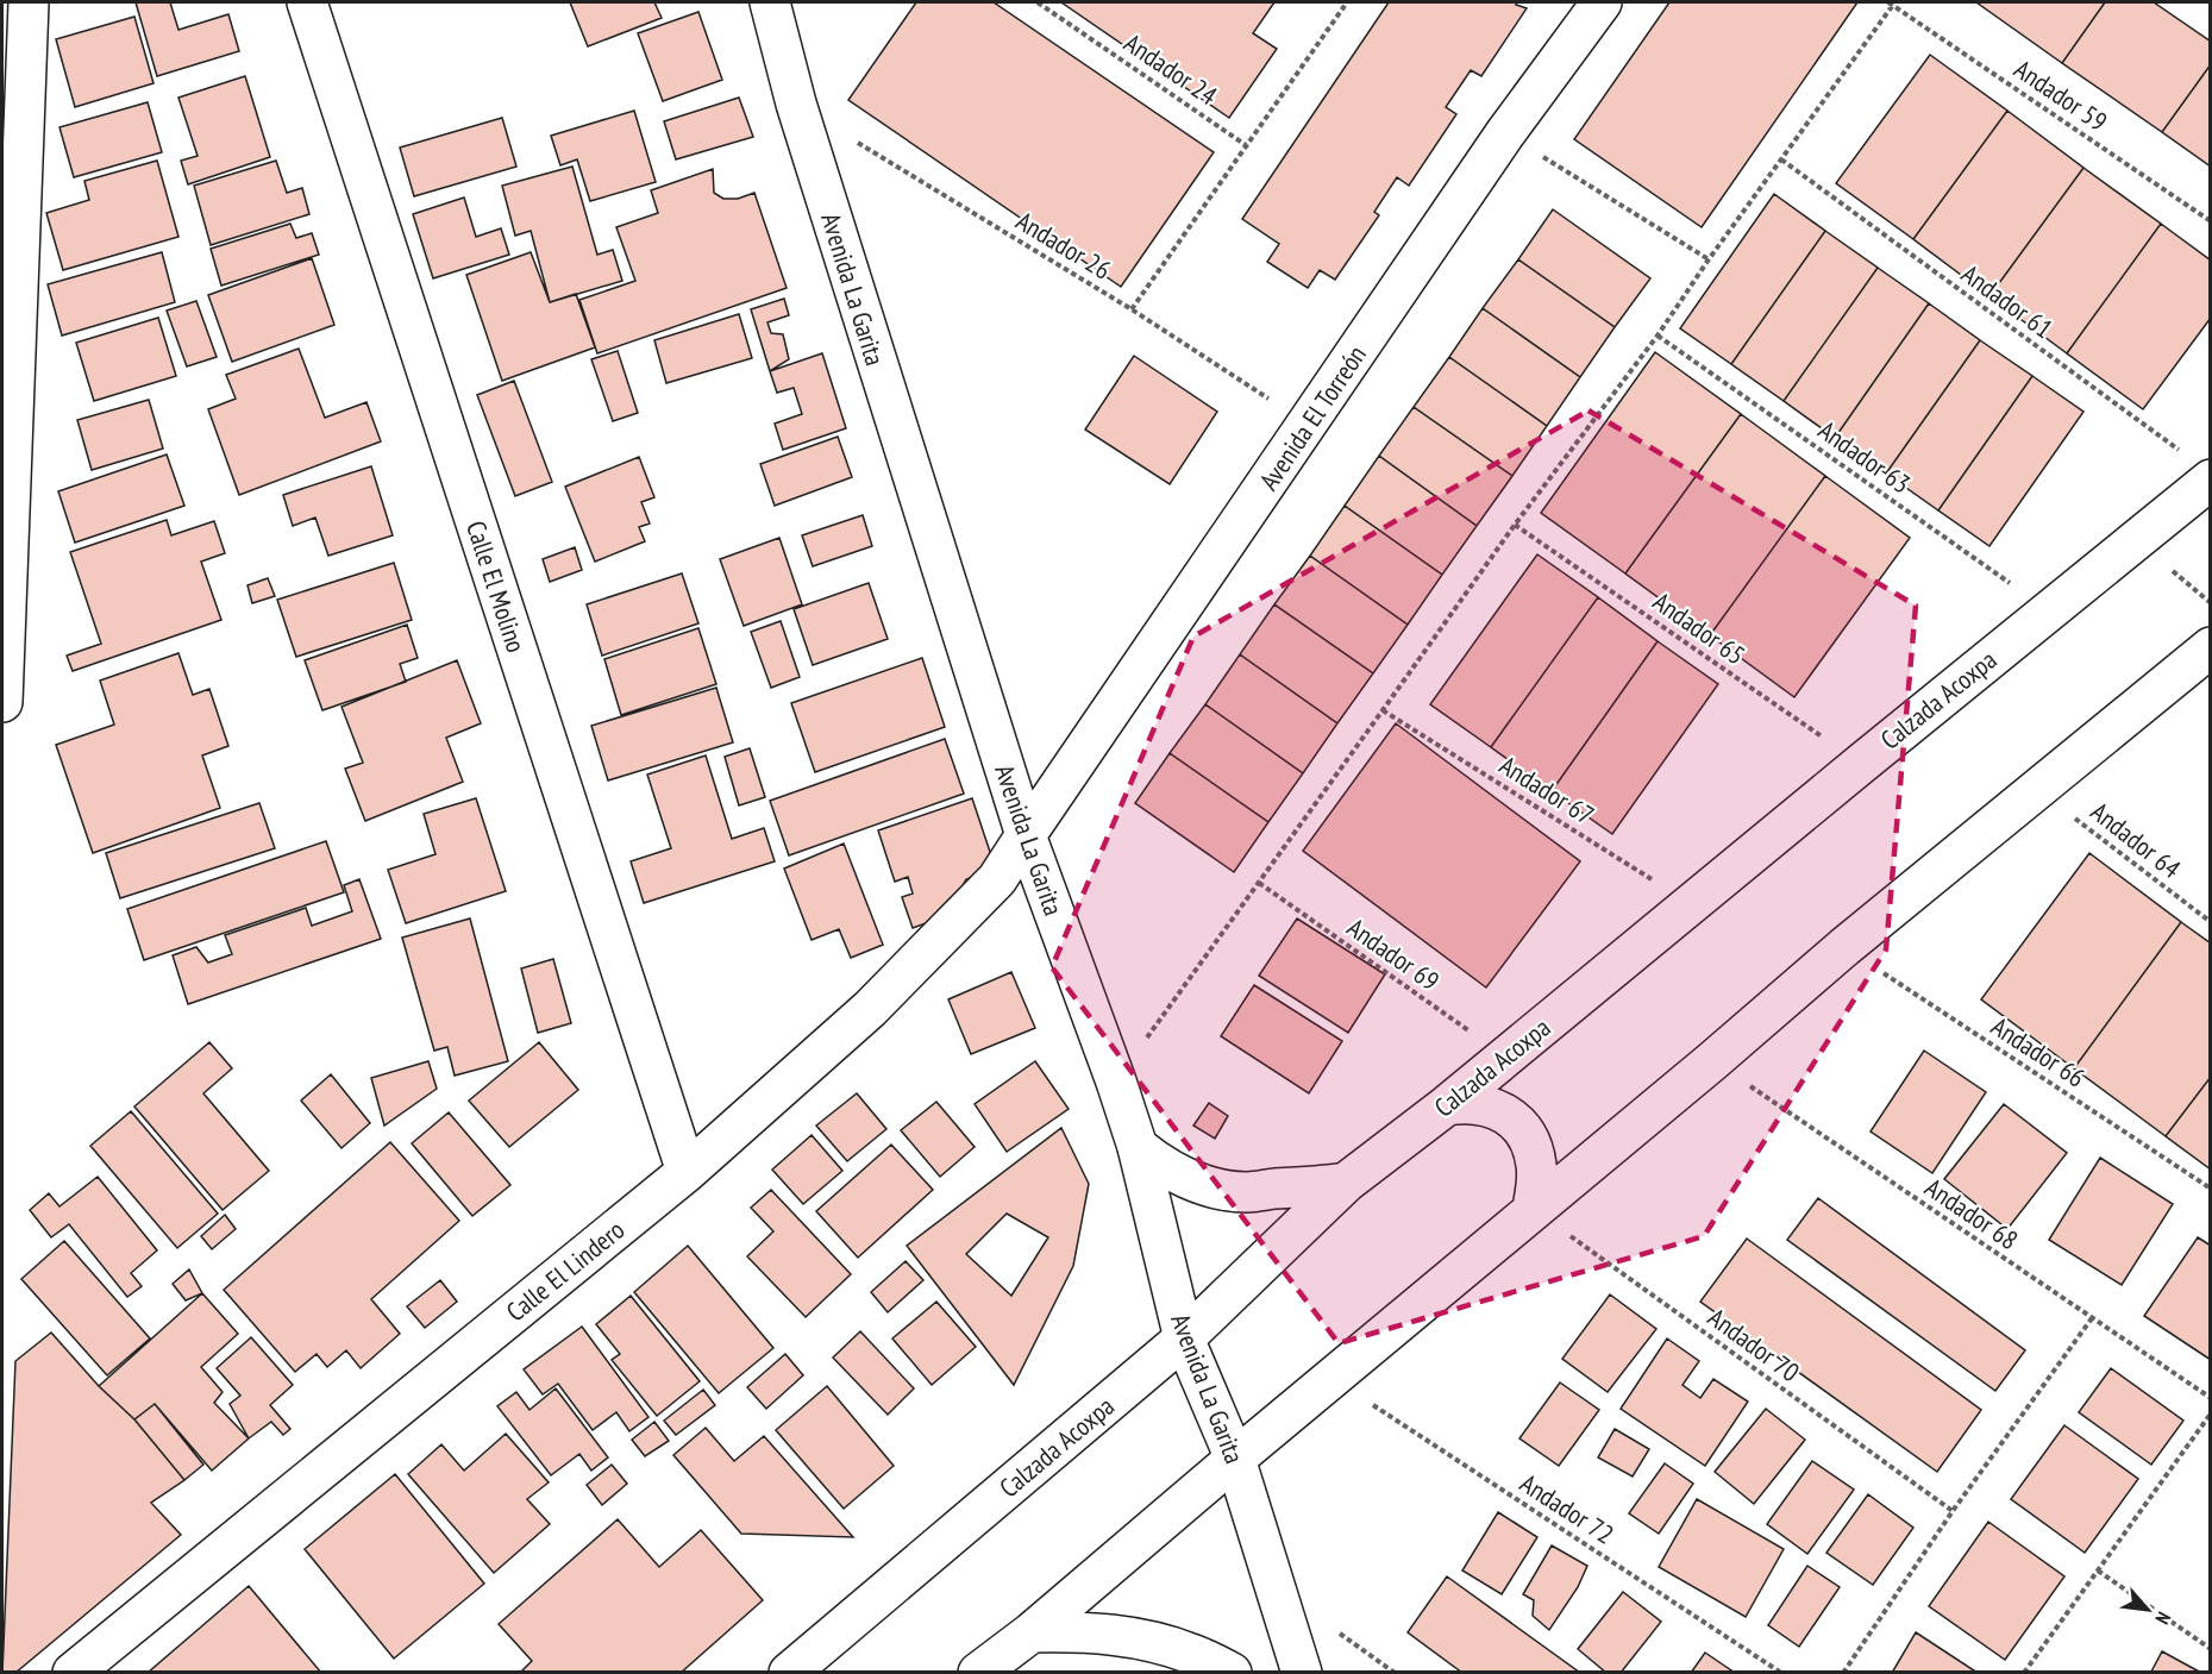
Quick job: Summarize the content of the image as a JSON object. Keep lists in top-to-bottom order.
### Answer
{
  "streets": {
    "street": [
      "Avenida La Garita",
      "Avenida El Torreón",
      "Calle El Molino",
      "Calzada Acoxpa",
      "Calle El Lindero"
    ],
    "path": [
      "Andador 24",
      "Andador 59",
      "Andador 26",
      "Andador 61",
      "Andador 63",
      "Andador 65",
      "Andador 67",
      "Andador 64",
      "Andador 69",
      "Andador 66",
      "Andador 68",
      "Andador 70",
      "Andador 72"
    ]
  },
  "crossings": [
    ["Andador 26", "Avenida El Torreón"],
    ["Avenida La Garita", "Avenida El Torreón"],
    ["Avenida La Garita", "Calzada Acoxpa"],
    ["Avenida La Garita", "Calle El Lindero"],
    ["Andador 61", "Calzada Acoxpa"],
    ["Avenida El Torreón", "Calle El Lindero"],
    ["Andador 63", "Calzada Acoxpa"],
    ["Calle El Molino", "Calle El Lindero"],
    ["Andador 65", "Calzada Acoxpa"],
    ["Calzada Acoxpa", "Andador 67"],
    ["Calzada Acoxpa", "Andador 69"]
  ],
  "north": "bottom right"
}
